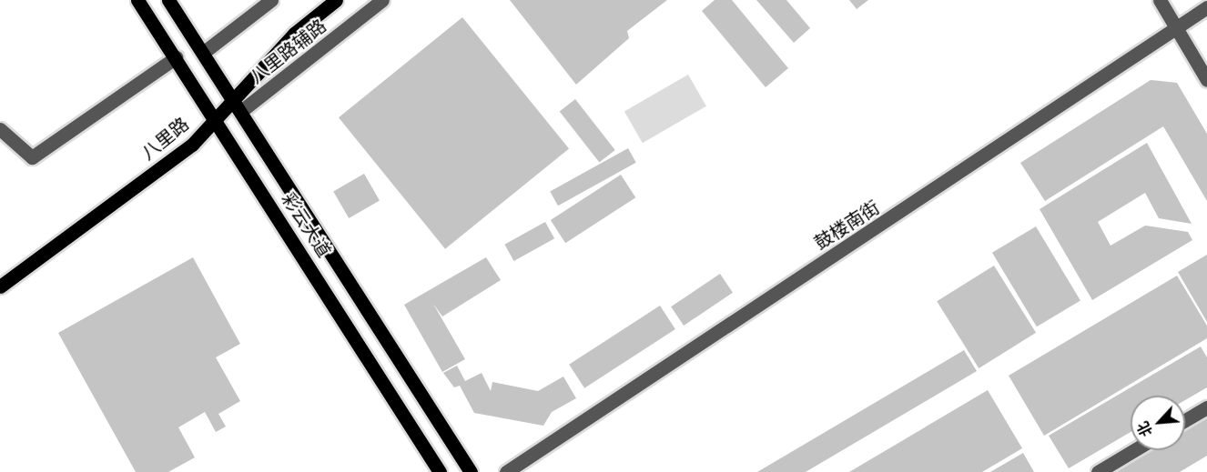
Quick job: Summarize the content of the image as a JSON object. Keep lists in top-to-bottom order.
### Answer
{
  "streets": {
    "main road": ["八里路", "彩云大道"],
    "street": ["八里路辅路", "鼓楼南街"]
  },
  "crossings": [
    ["八里路辅路", "彩云大道"],
    ["八里路", "彩云大道"]
  ],
  "north": "bottom left"
}
